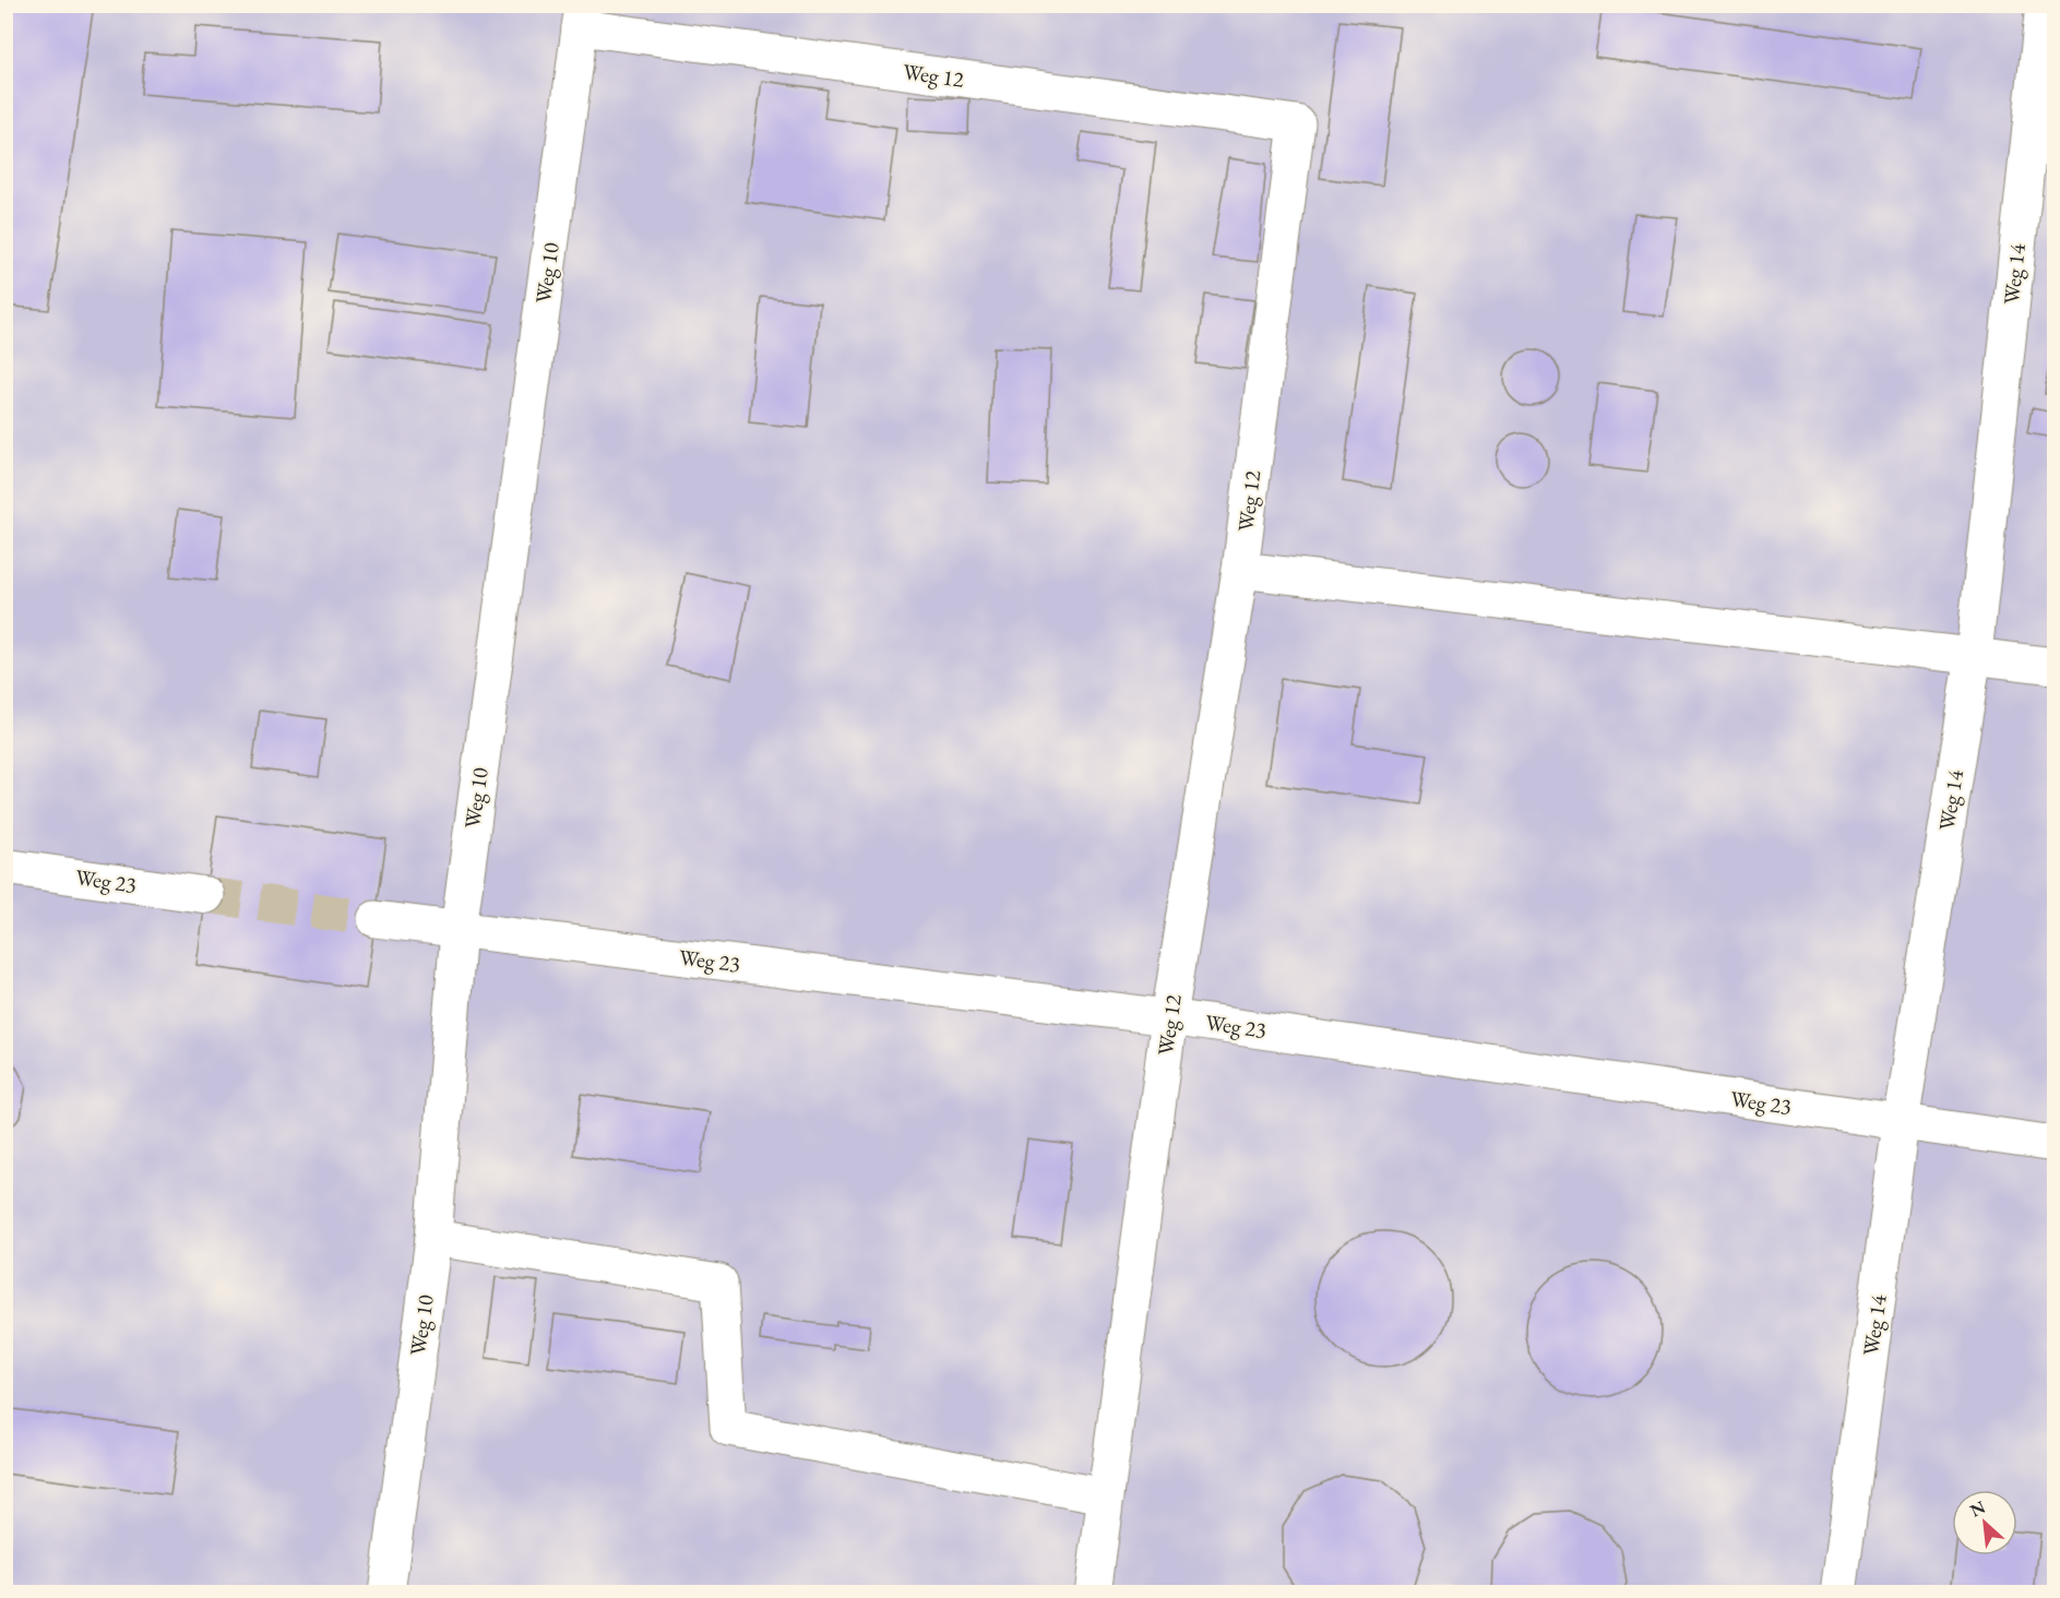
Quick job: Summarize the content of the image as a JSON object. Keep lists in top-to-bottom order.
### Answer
{
  "streets": {
    "lane": [
      "Weg 12",
      "Weg 10",
      "Weg 14",
      "Weg 23"
    ]
  },
  "crossings": [
    ["Weg 12", "Weg 10"],
    ["Weg 12", "Weg 23"],
    ["Weg 10", "Weg 23"],
    ["Weg 14", "Weg 23"]
  ],
  "north": "top left"
}
